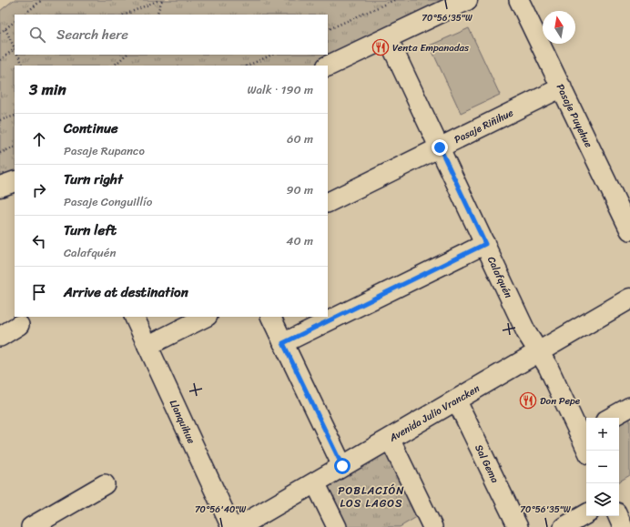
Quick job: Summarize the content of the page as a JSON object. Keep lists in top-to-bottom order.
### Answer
{
  "streets": {
    "street": [
      "Pasaje Puyehue",
      "Pasaje Riñihue",
      "Calafquén",
      "Avenida Julio Vrancken",
      "Llanquihue",
      "Sal Gema"
    ]
  },
  "crossings": [
    ["Pasaje Puyehue", "Pasaje Riñihue"],
    ["Pasaje Riñihue", "Calafquén"],
    ["Calafquén", "Avenida Julio Vrancken"],
    ["Avenida Julio Vrancken", "Sal Gema"]
  ],
  "districts": ["POBLACIÓN LOS LAGOS"],
  "places": {
    "restaurant": ["Venta Empanadas", "Don Pepe"]
  },
  "north": "top",
  "page": {
    "search": "Search here",
    "heading": ["3 min", "Walk · 190 m"],
    "list": [
      ["Continue", "Pasaje Rupanco", "60 m"],
      ["Turn right", "Pasaje Conguillío", "90 m"],
      ["Turn left", "Calafquén", "40 m"],
      "Arrive at destination"
    ],
    "map_buttons": ["+", "−"]
  },
  "coordinates": ["70°56'35\"W", "70°56'40\"W"]
}
